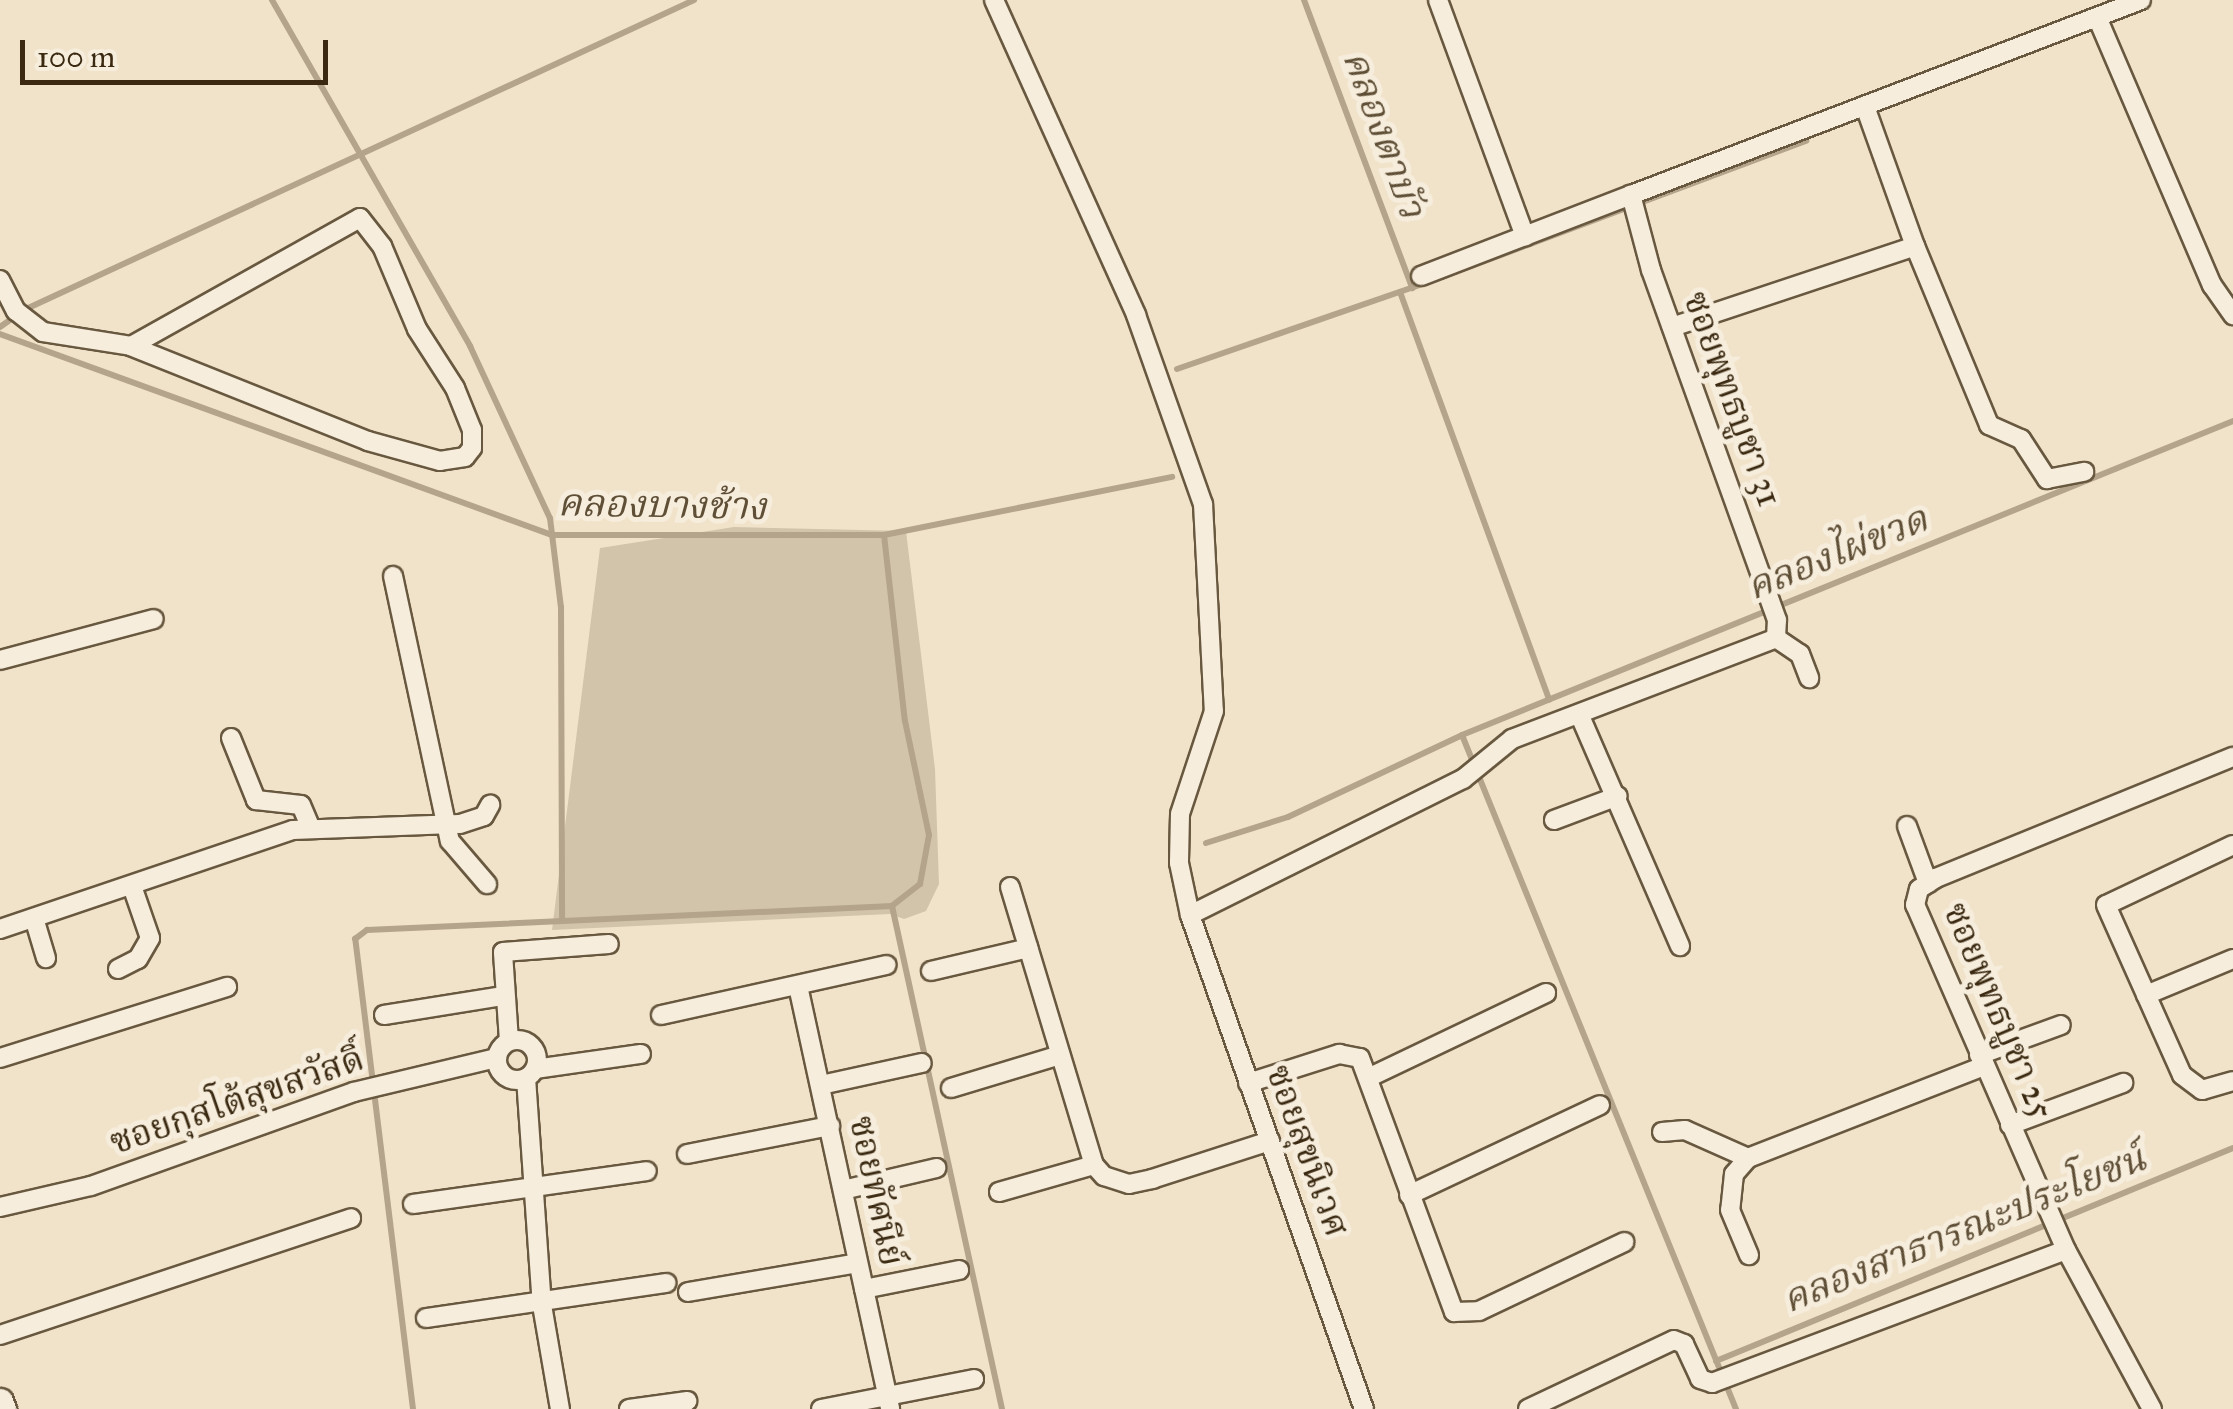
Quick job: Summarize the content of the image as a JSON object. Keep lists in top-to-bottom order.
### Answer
{
  "streets": {
    "street": [
      "ซอยพุทธบูชา 31",
      "ซอยพุทธบูชา 25",
      "ซอยกุสโต้สุขสวัสดิ์",
      "ซอยสุขนิเวศ",
      "ซอยทัศนีย์"
    ]
  },
  "water": [
    "คลองตาบัว",
    "คลองบางช้าง",
    "คลองไผ่ขวด",
    "คลองสาธารณะประโยชน์"
  ],
  "scale_bar": "100 m"
}
